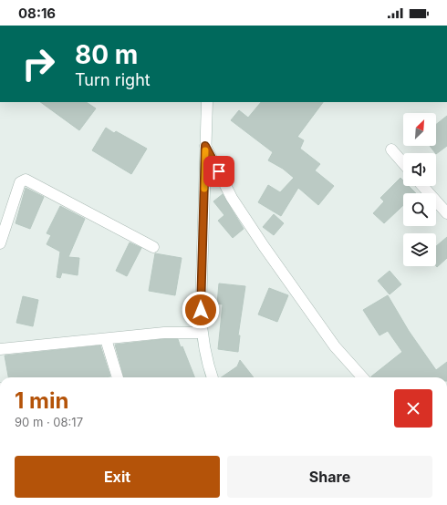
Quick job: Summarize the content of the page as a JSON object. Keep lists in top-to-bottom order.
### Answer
{
  "north": "top right",
  "page": {
    "status": "08:16",
    "turn": ["80 m", "Turn right"],
    "heading": ["1 min", "90 m · 08:17"],
    "buttons": ["Exit", "Share"]
  }
}
